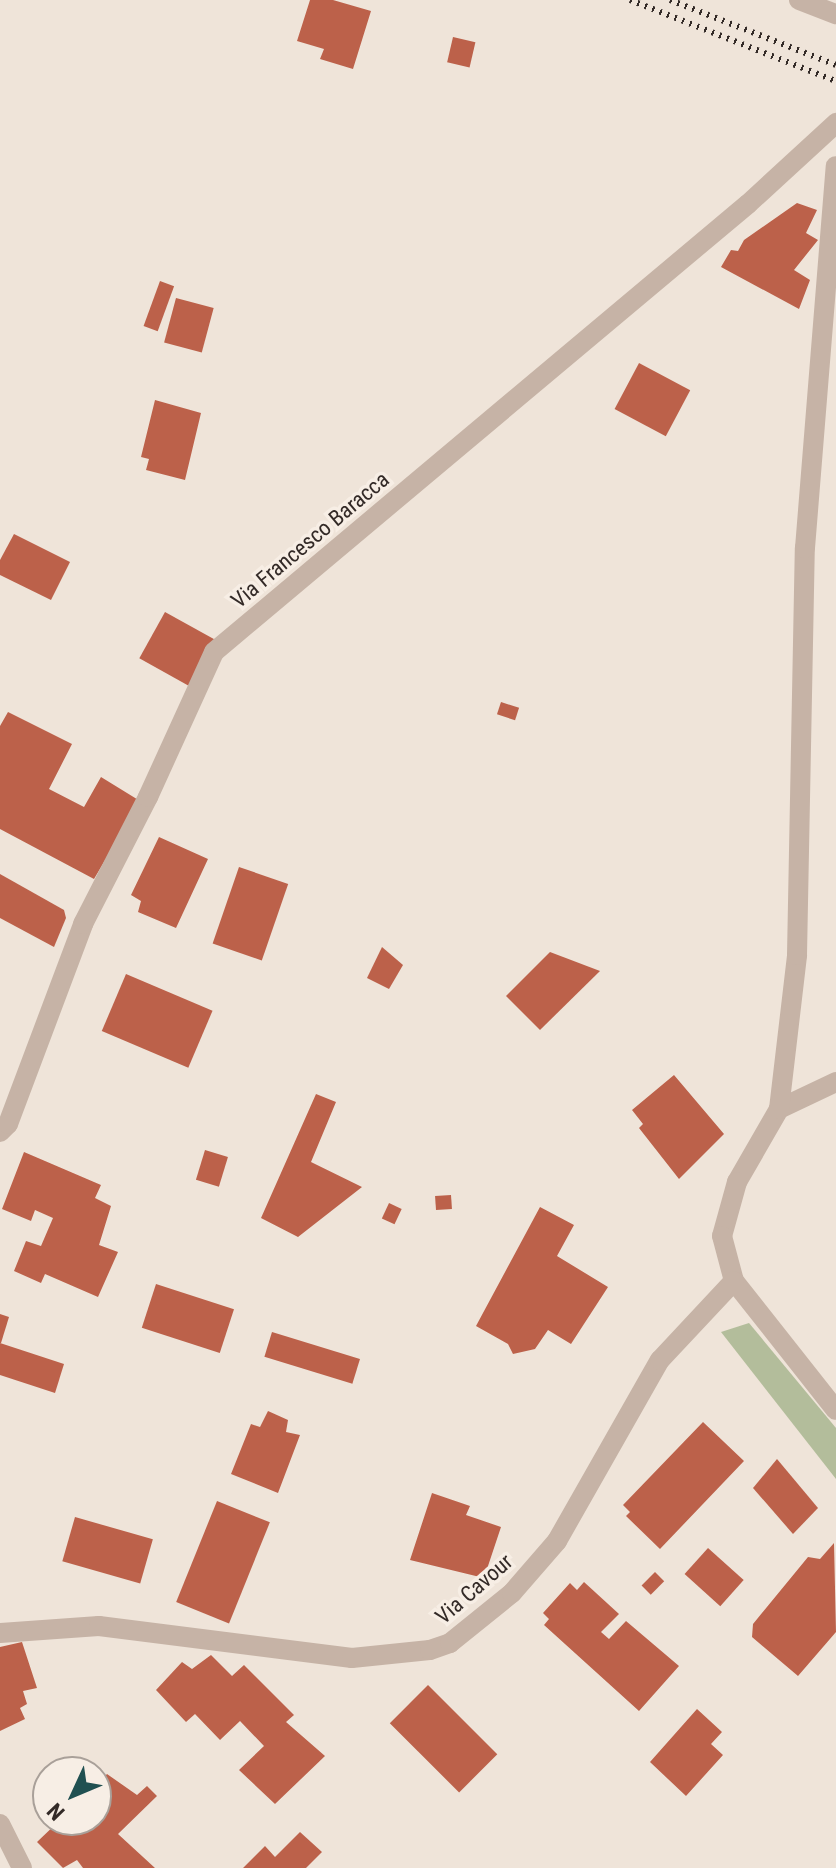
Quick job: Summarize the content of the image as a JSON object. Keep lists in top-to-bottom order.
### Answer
{
  "streets": {
    "street": ["Via Francesco Baracca", "Via Cavour"]
  },
  "north": "bottom left"
}
